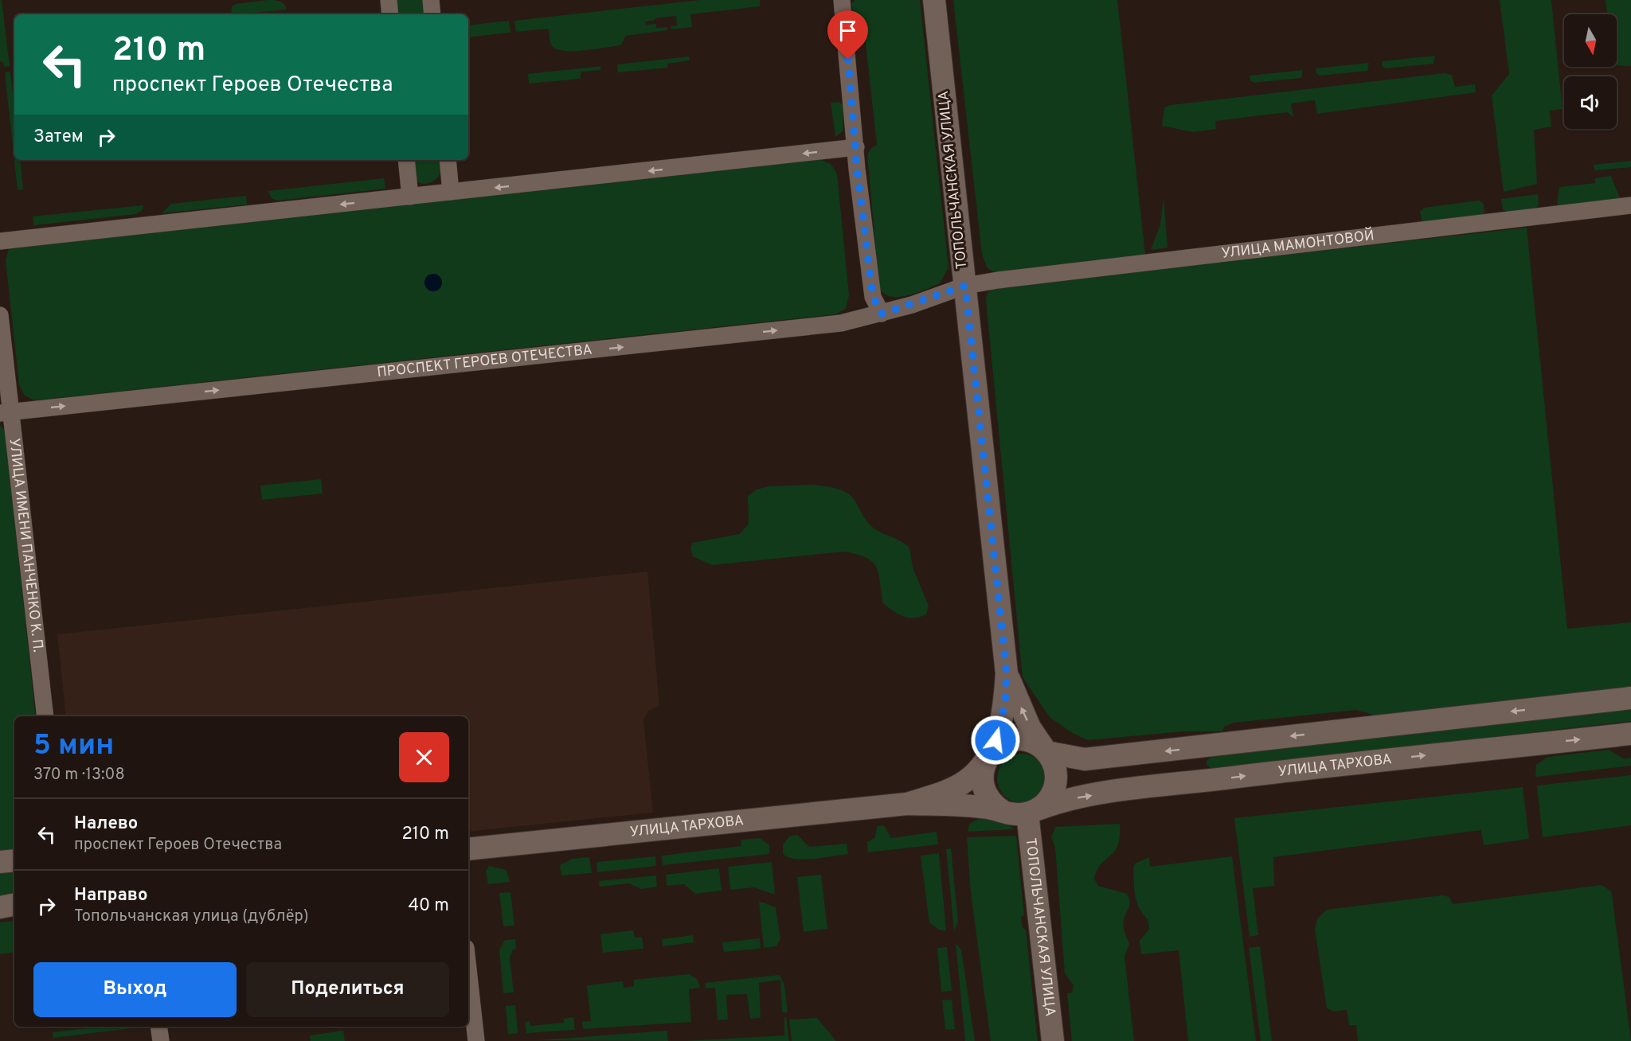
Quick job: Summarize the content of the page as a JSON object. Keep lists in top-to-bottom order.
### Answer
{
  "streets": {
    "main road": ["ТОПОЛЬЧАНСКАЯ УЛИЦА", "УЛИЦА ТАРХОВА"],
    "street": ["УЛИЦА МАМОНТОВОЙ", "ПРОСПЕКТ ГЕРОЕВ ОТЕЧЕСТВА", "УЛИЦА ИМЕНИ ПАНЧЕНКО К. П."]
  },
  "crossings": [
    ["ТОПОЛЬЧАНСКАЯ УЛИЦА", "УЛИЦА МАМОНТОВОЙ"],
    ["ТОПОЛЬЧАНСКАЯ УЛИЦА", "ПРОСПЕКТ ГЕРОЕВ ОТЕЧЕСТВА"],
    ["ТОПОЛЬЧАНСКАЯ УЛИЦА", "УЛИЦА ТАРХОВА"],
    ["УЛИЦА МАМОНТОВОЙ", "ПРОСПЕКТ ГЕРОЕВ ОТЕЧЕСТВА"],
    ["ПРОСПЕКТ ГЕРОЕВ ОТЕЧЕСТВА", "УЛИЦА ИМЕНИ ПАНЧЕНКО К. П."]
  ],
  "one_way": ["ПРОСПЕКТ ГЕРОЕВ ОТЕЧЕСТВА"],
  "north": "bottom",
  "page": {
    "turn": ["210 m", "проспект Героев Отечества"],
    "then": "Затем",
    "heading": ["5 мин", "370 m · 13:08"],
    "list": [
      {
        "name": "Налево",
        "note": "проспект Героев Отечества",
        "value": "210 m"
      },
      {
        "name": "Направо",
        "note": "Топольчанская улица (дублёр)",
        "value": "40 m"
      }
    ],
    "buttons": ["Выход", "Поделиться"]
  }
}
